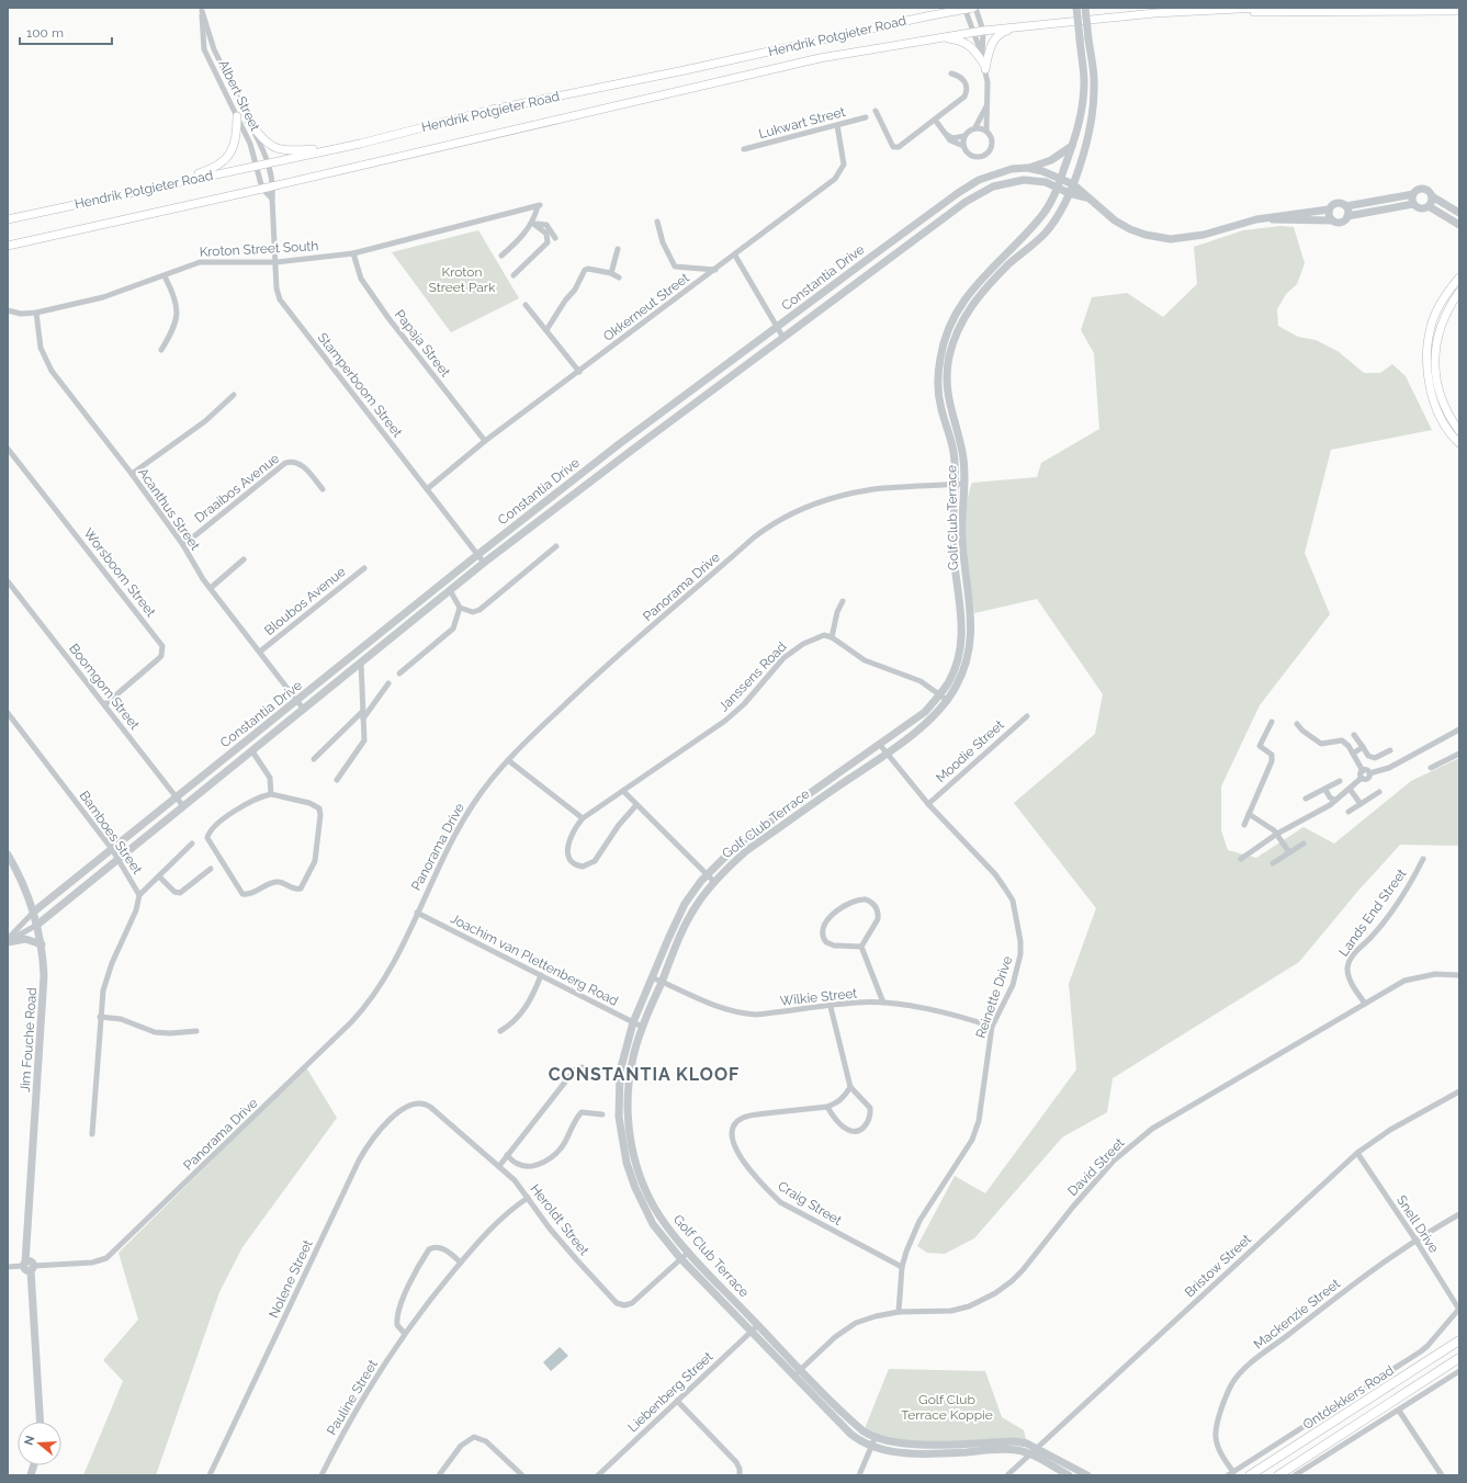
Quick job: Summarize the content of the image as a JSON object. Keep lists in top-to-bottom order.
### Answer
{
  "streets": {
    "main road": ["Hendrik Potgieter Road", "Ontdekkers Road"],
    "street": [
      "Albert Street",
      "Lukwart Street",
      "Kroton Street South",
      "Constantia Drive",
      "Okkerneut Street",
      "Papaja Street",
      "Stamperboom Street",
      "Draaibos Avenue",
      "Acanthus Street",
      "Golf Club Terrace",
      "Worsboom Street",
      "Panorama Drive",
      "Bloubos Avenue",
      "Janssens Road",
      "Boomgom Street",
      "Moodie Street",
      "Bamboes Street",
      "Lands End Street",
      "Joachim van Plettenberg Road",
      "Wilkie Street",
      "Reinette Drive",
      "Jim Fouche Road",
      "David Street",
      "Craig Street",
      "Heroldt Street",
      "Snell Drive",
      "Bristow Street",
      "Nolene Street",
      "Mackenzie Street",
      "Liebenberg Street",
      "Pauline Street"
    ]
  },
  "crossings": [
    ["Hendrik Potgieter Road", "Albert Street"],
    ["Hendrik Potgieter Road", "Stamperboom Street"],
    ["Albert Street", "Stamperboom Street"],
    ["Lukwart Street", "Okkerneut Street"],
    ["Kroton Street South", "Papaja Street"],
    ["Kroton Street South", "Stamperboom Street"],
    ["Kroton Street South", "Acanthus Street"],
    ["Constantia Drive", "Stamperboom Street"],
    ["Constantia Drive", "Acanthus Street"],
    ["Constantia Drive", "Golf Club Terrace"],
    ["Constantia Drive", "Boomgom Street"],
    ["Constantia Drive", "Bamboes Street"],
    ["Constantia Drive", "Jim Fouche Road"],
    ["Okkerneut Street", "Papaja Street"],
    ["Okkerneut Street", "Stamperboom Street"],
    ["Draaibos Avenue", "Acanthus Street"],
    ["Acanthus Street", "Bloubos Avenue"],
    ["Golf Club Terrace", "Panorama Drive"],
    ["Golf Club Terrace", "Joachim van Plettenberg Road"],
    ["Golf Club Terrace", "Wilkie Street"],
    ["Golf Club Terrace", "Reinette Drive"],
    ["Golf Club Terrace", "David Street"],
    ["Golf Club Terrace", "Heroldt Street"],
    ["Golf Club Terrace", "Bristow Street"],
    ["Golf Club Terrace", "Liebenberg Street"],
    ["Worsboom Street", "Boomgom Street"],
    ["Panorama Drive", "Joachim van Plettenberg Road"],
    ["Panorama Drive", "Jim Fouche Road"],
    ["Moodie Street", "Reinette Drive"],
    ["Lands End Street", "David Street"],
    ["Wilkie Street", "Reinette Drive"],
    ["Reinette Drive", "David Street"],
    ["Reinette Drive", "Craig Street"],
    ["Heroldt Street", "Nolene Street"],
    ["Heroldt Street", "Pauline Street"],
    ["Snell Drive", "Bristow Street"],
    ["Snell Drive", "Mackenzie Street"],
    ["Snell Drive", "Ontdekkers Road"],
    ["Mackenzie Street", "Ontdekkers Road"]
  ],
  "districts": ["CONSTANTIA KLOOF"],
  "parks": ["Kroton Street Park", "Golf Club Terrace Koppie"],
  "scale_bar": "100 m",
  "north": "left"
}
